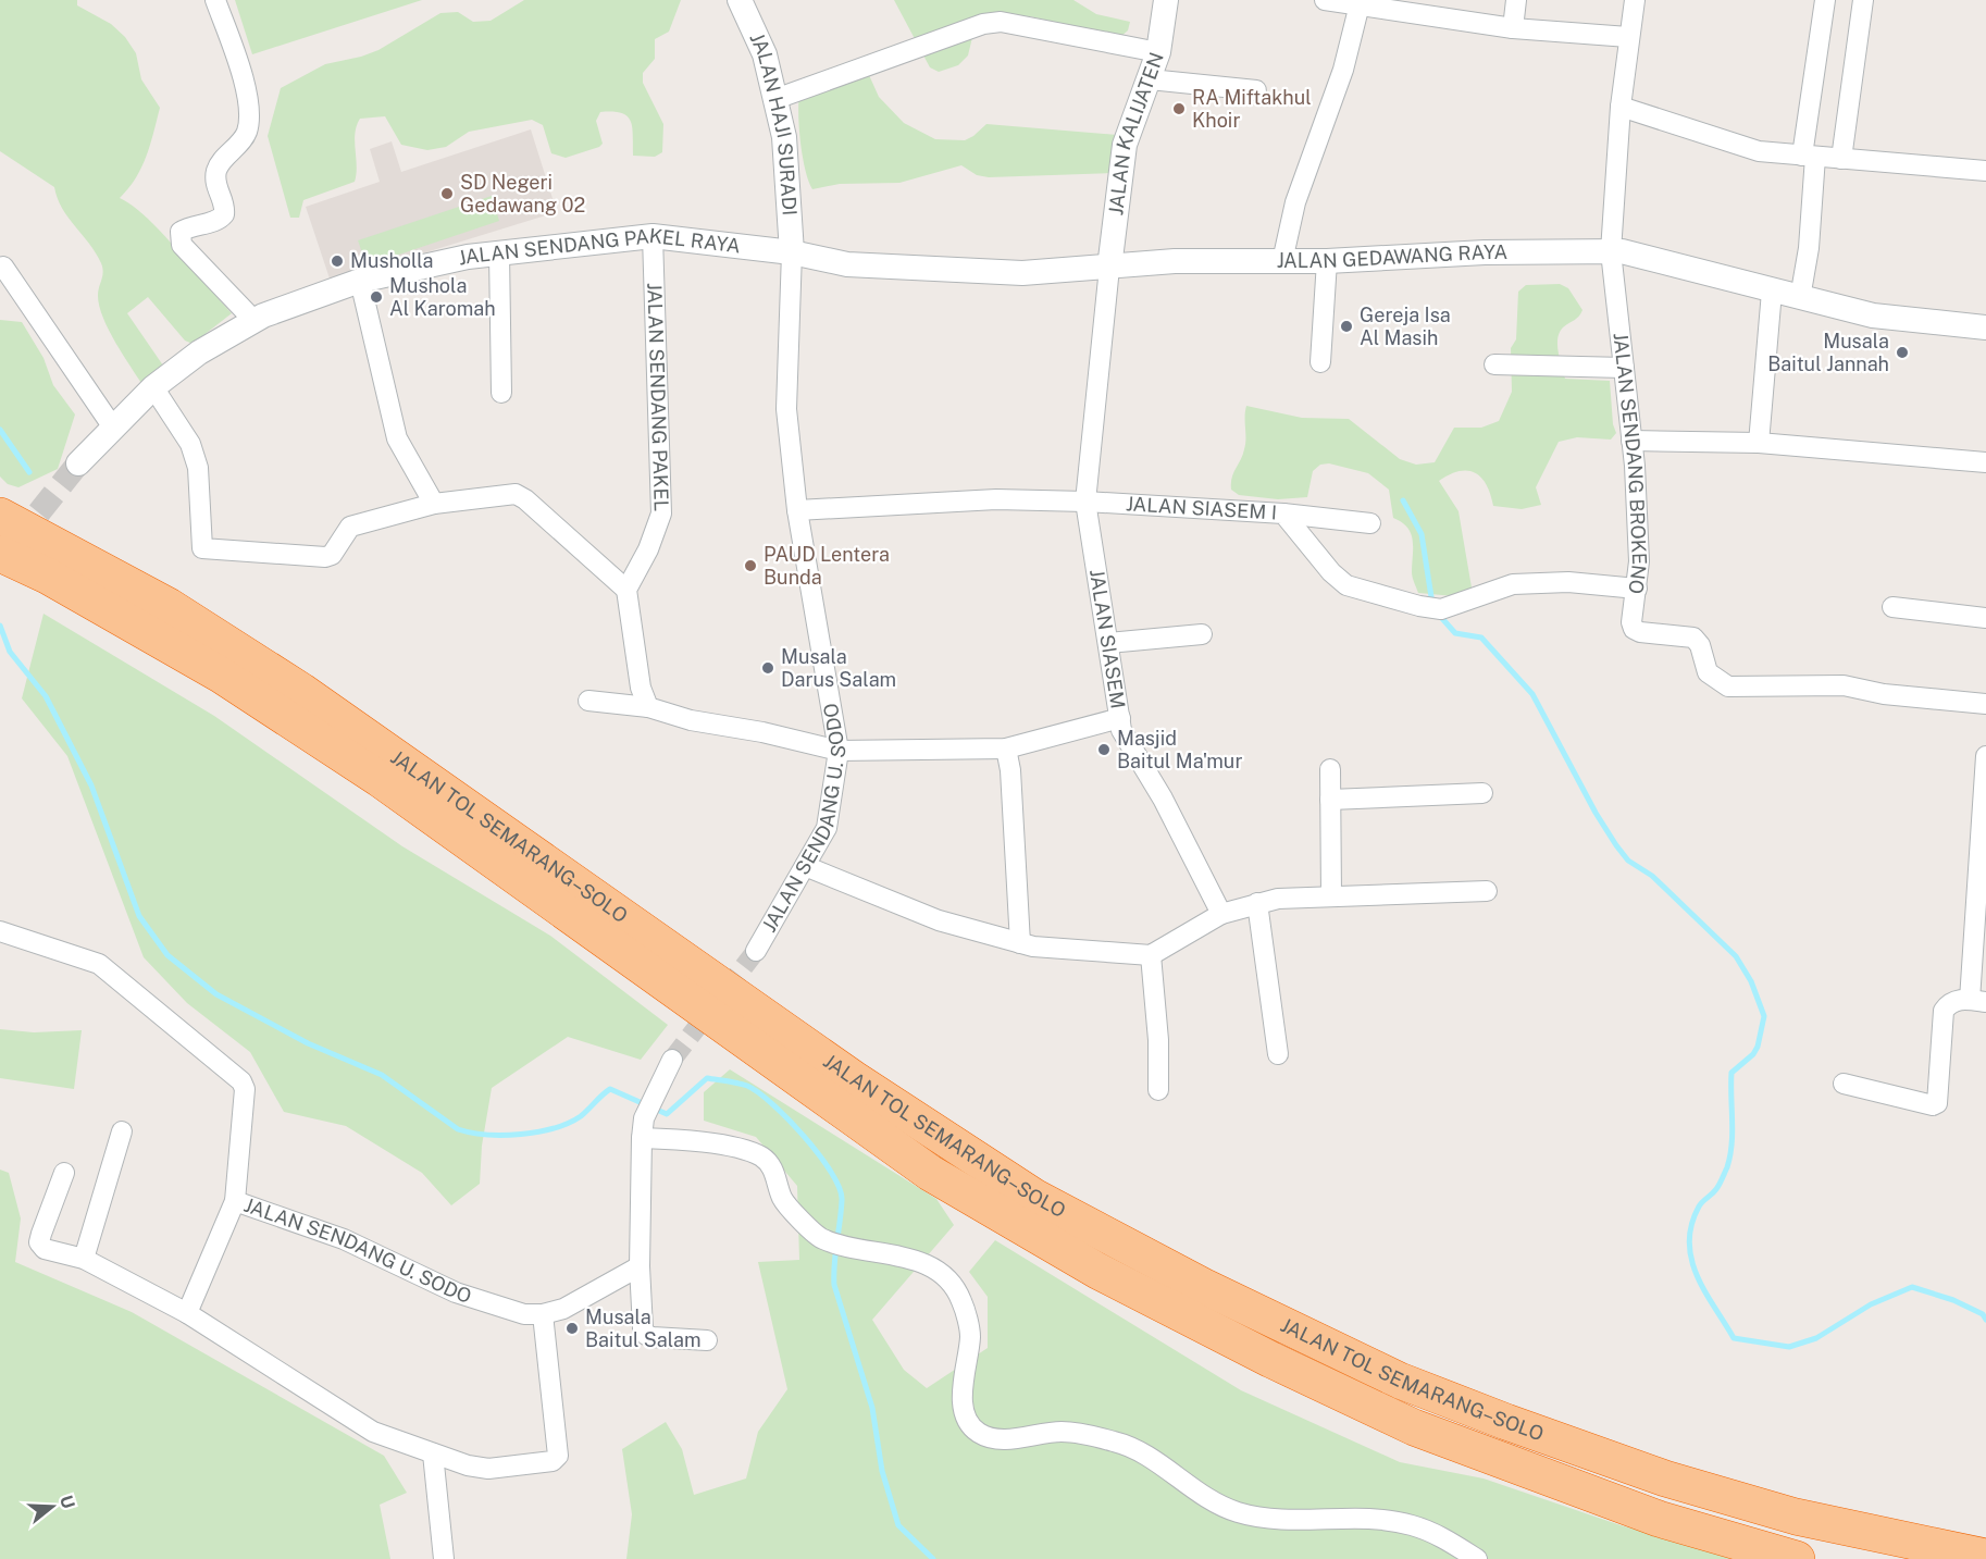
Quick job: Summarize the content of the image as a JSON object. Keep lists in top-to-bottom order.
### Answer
{
  "streets": {
    "highway": ["JALAN TOL SEMARANG–SOLO"],
    "street": [
      "JALAN HAJI SURADI",
      "JALAN KALIJATEN",
      "JALAN SENDANG PAKEL RAYA",
      "JALAN GEDAWANG RAYA",
      "JALAN SENDANG PAKEL",
      "JALAN SENDANG BROKENO",
      "JALAN SIASEM I",
      "JALAN SIASEM",
      "JALAN SENDANG U. SODO"
    ]
  },
  "crossings": [
    ["JALAN HAJI SURADI", "JALAN SENDANG PAKEL RAYA"],
    ["JALAN HAJI SURADI", "JALAN GEDAWANG RAYA"],
    ["JALAN HAJI SURADI", "JALAN SENDANG U. SODO"],
    ["JALAN KALIJATEN", "JALAN GEDAWANG RAYA"],
    ["JALAN KALIJATEN", "JALAN SIASEM"],
    ["JALAN SENDANG PAKEL RAYA", "JALAN GEDAWANG RAYA"],
    ["JALAN SENDANG PAKEL RAYA", "JALAN SENDANG PAKEL"],
    ["JALAN SENDANG PAKEL RAYA", "JALAN SENDANG U. SODO"],
    ["JALAN GEDAWANG RAYA", "JALAN SENDANG BROKENO"],
    ["JALAN GEDAWANG RAYA", "JALAN SIASEM"],
    ["JALAN GEDAWANG RAYA", "JALAN SENDANG U. SODO"],
    ["JALAN SENDANG BROKENO", "JALAN SIASEM I"],
    ["JALAN SIASEM I", "JALAN SIASEM"],
    ["JALAN SIASEM I", "JALAN SENDANG U. SODO"]
  ],
  "places": [
    "RA Miftakhul Khoir",
    "SD Negeri Gedawang 02",
    "Musholla",
    "Mushola Al Karomah",
    "Gereja Isa Al Masih",
    "Musala Baitul Jannah",
    "PAUD Lentera Bunda",
    "Musala Darus Salam",
    "Masjid Baitul Ma'mur",
    "Musala Baitul Salam"
  ],
  "north": "right"
}
